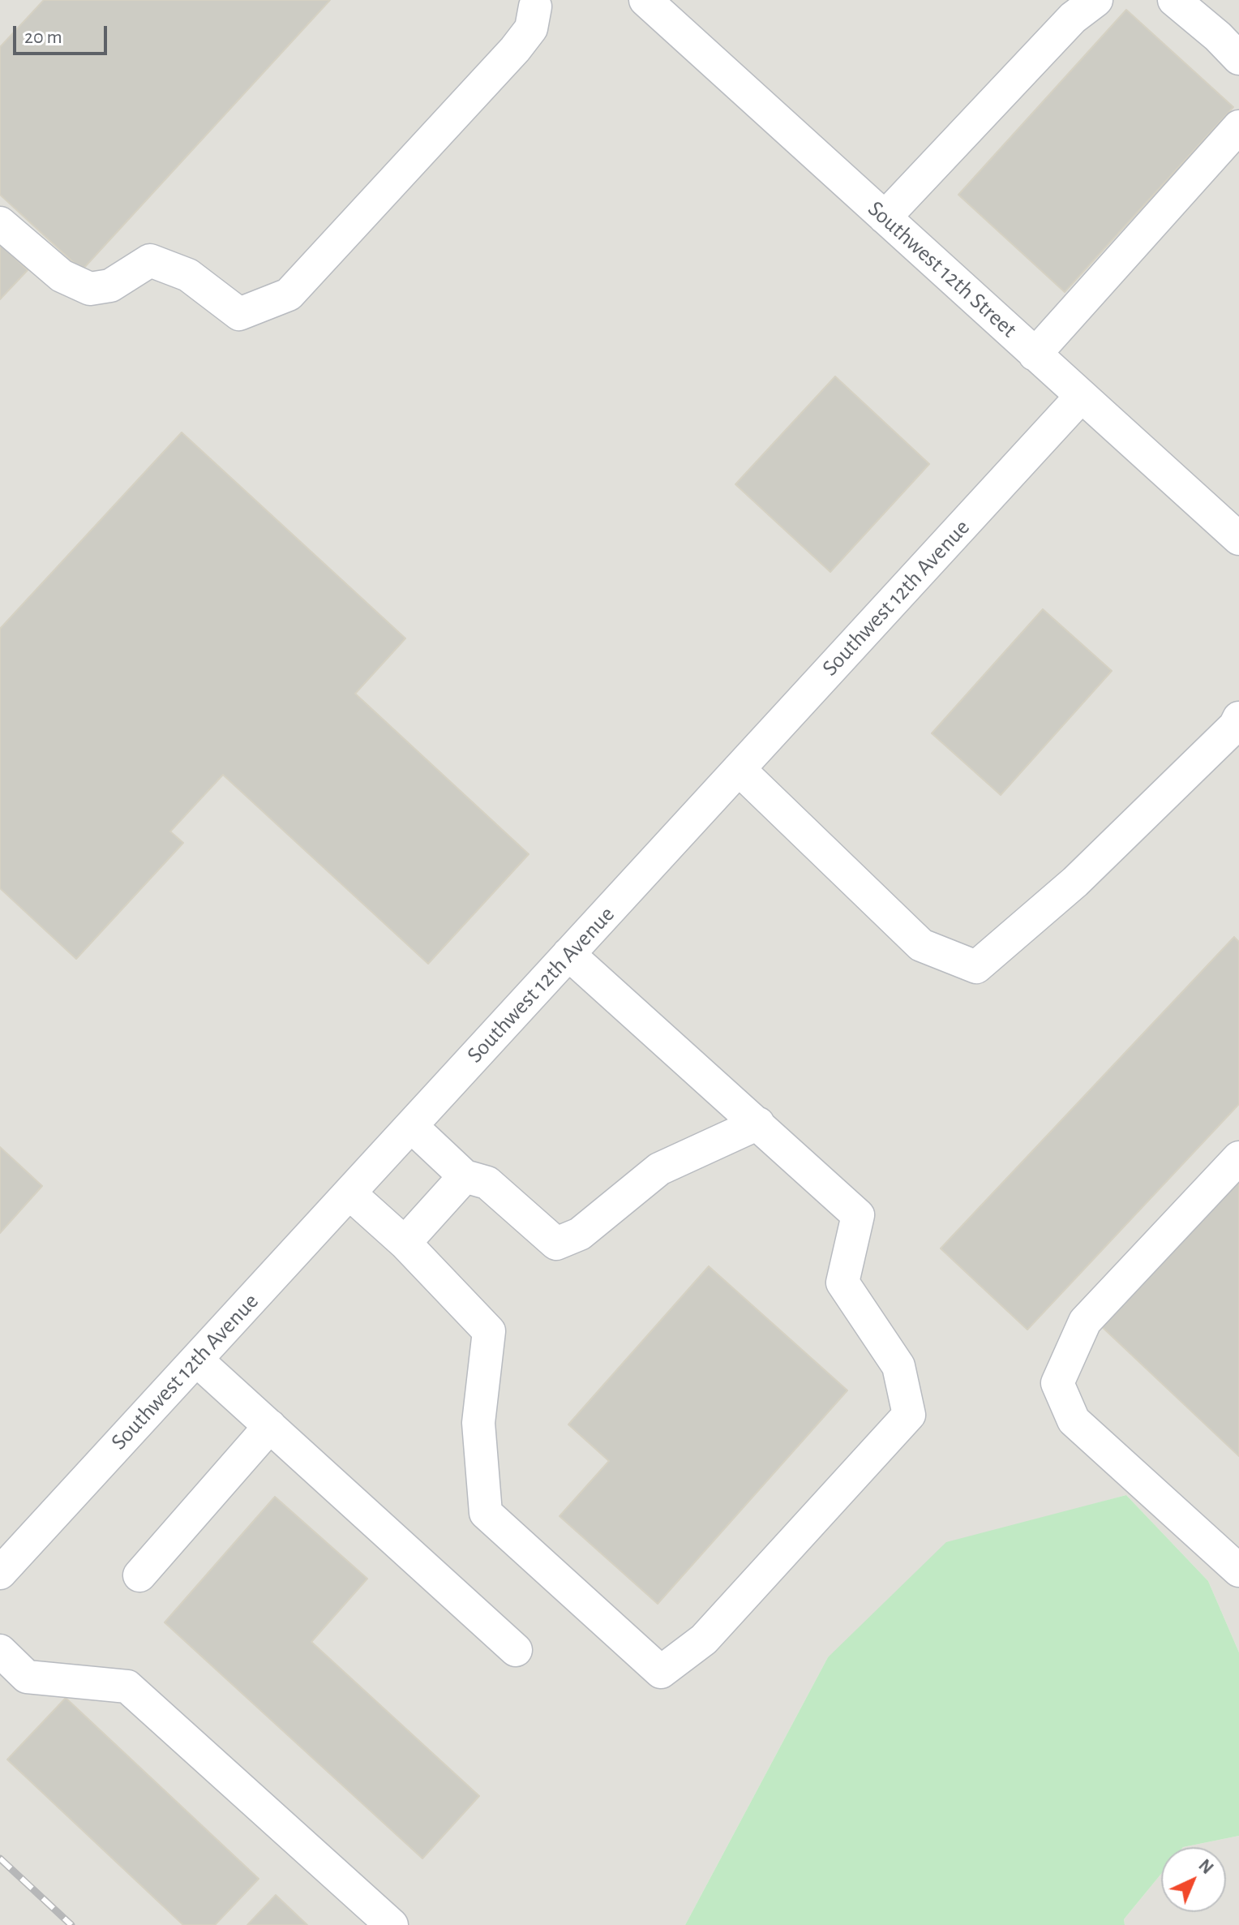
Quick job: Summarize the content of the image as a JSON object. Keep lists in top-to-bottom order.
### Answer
{
  "streets": {
    "street": ["Southwest 12th Street", "Southwest 12th Avenue"]
  },
  "crossings": [
    ["Southwest 12th Street", "Southwest 12th Avenue"]
  ],
  "scale_bar": "20 m",
  "north": "top right"
}
